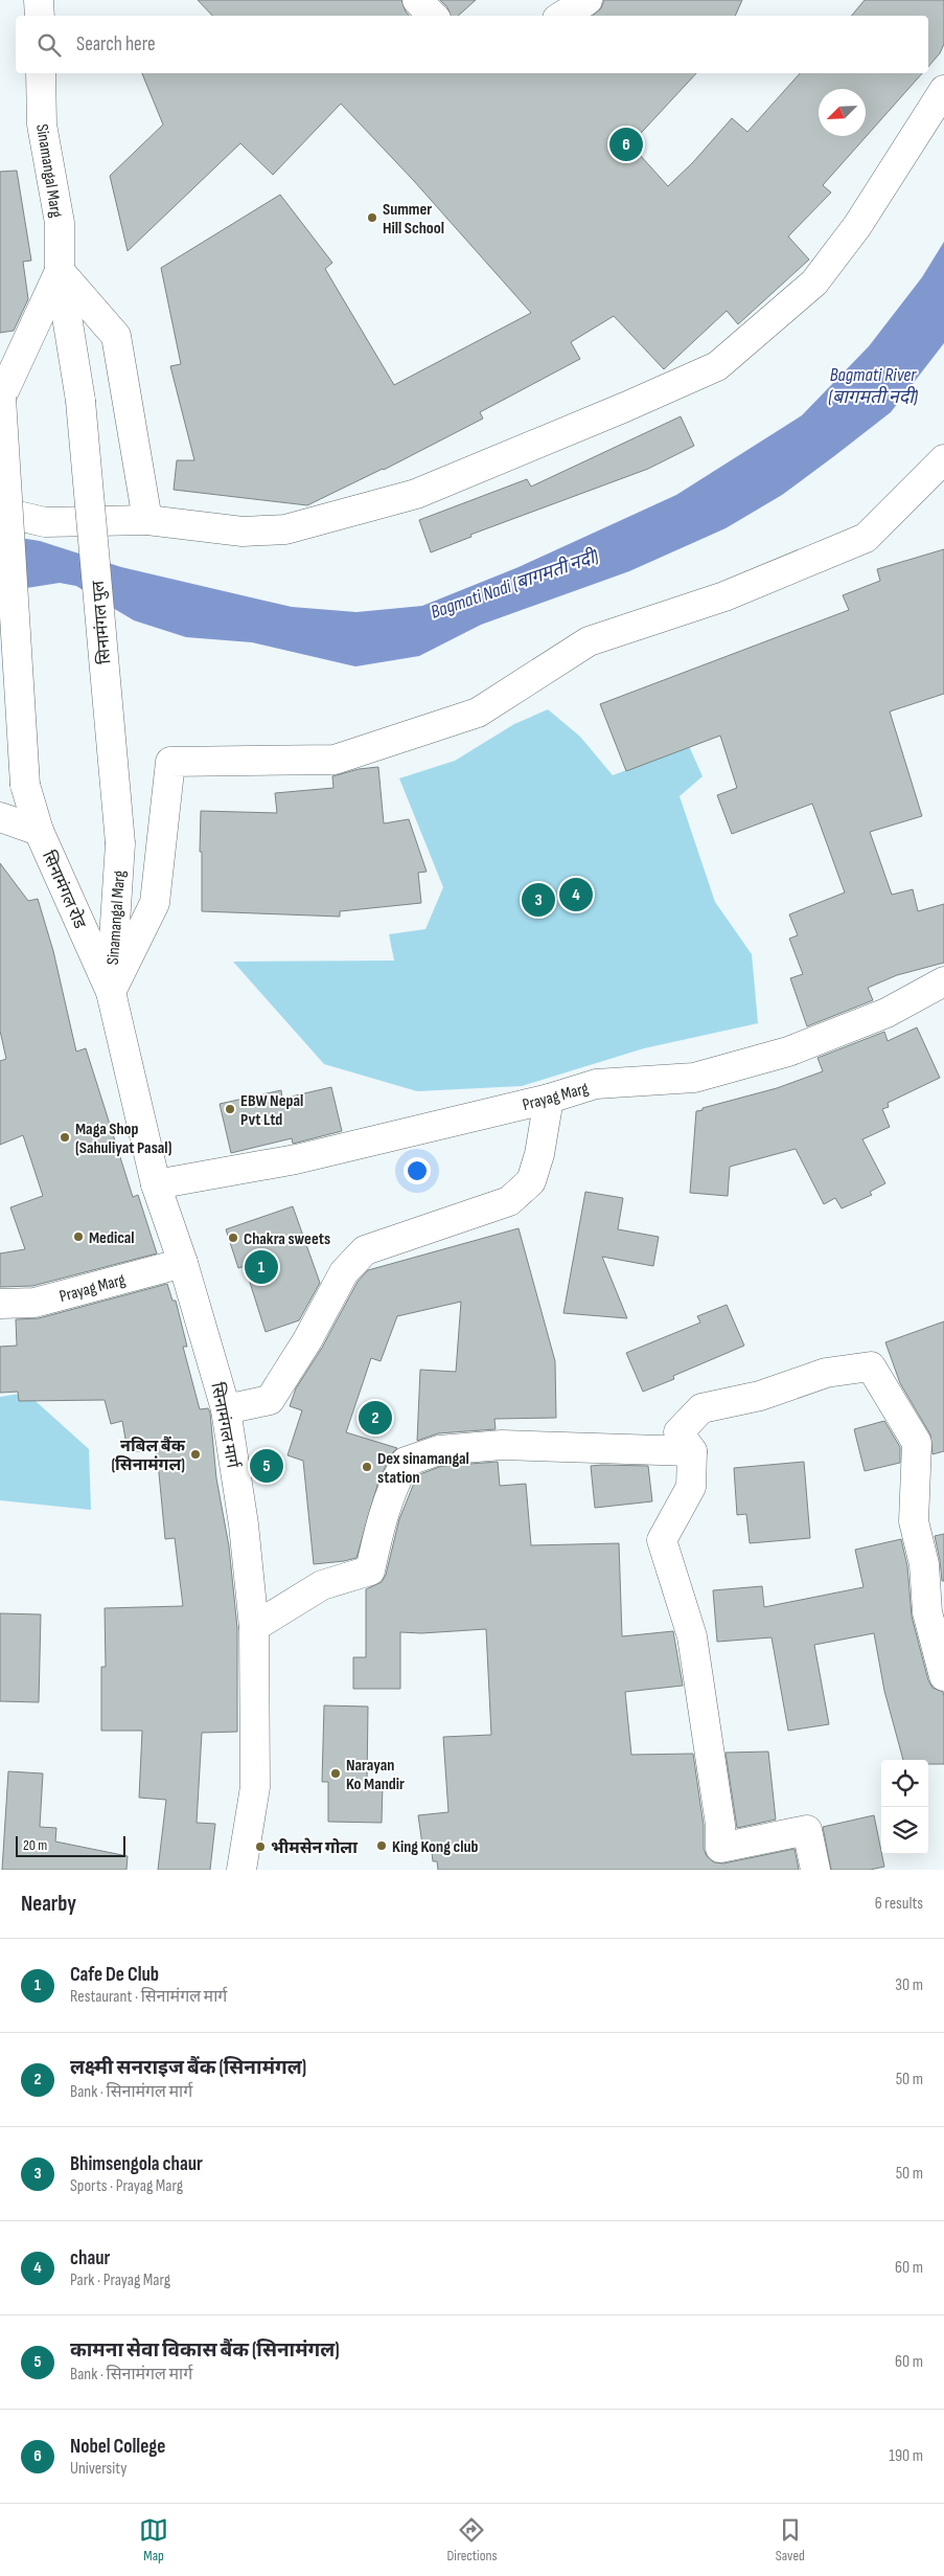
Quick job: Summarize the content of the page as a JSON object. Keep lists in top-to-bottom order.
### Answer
{
  "streets": {
    "street": [
      "Sinamangal Marg",
      "सिनामंगल पुल",
      "सिनामंगल रोड",
      "Prayag Marg",
      "सिनामंगल मार्ग"
    ]
  },
  "crossings": [
    ["Sinamangal Marg", "सिनामंगल पुल"],
    ["Sinamangal Marg", "सिनामंगल रोड"],
    ["Sinamangal Marg", "सिनामंगल मार्ग"],
    ["सिनामंगल रोड", "सिनामंगल मार्ग"],
    ["Prayag Marg", "सिनामंगल मार्ग"]
  ],
  "water": ["Bagmati River (बागमती नदी)", "Bagmati Nadi (बागमती नदी)"],
  "places": [
    "Summer Hill School",
    "EBW Nepal Pvt Ltd",
    "Maga Shop (Sahuliyat Pasal)",
    "Medical",
    "Chakra sweets",
    "नबिल बैंक (सिनामंगल)",
    "Dex sinamangal station",
    "Narayan Ko Mandir",
    "King Kong club",
    "भीमसेन गोला"
  ],
  "scale_bar": "20 m",
  "north": "bottom left",
  "page": {
    "search": "Search here",
    "pins": [
      "6",
      "4",
      "3",
      "1",
      "2",
      "5"
    ],
    "scale": "20 m",
    "heading": ["Nearby", "6 results"],
    "list": [
      {
        "mark": "1",
        "name": "Cafe De Club",
        "note": "Restaurant · सिनामंगल मार्ग",
        "value": "30 m"
      },
      {
        "mark": "2",
        "name": "लक्ष्मी सनराइज बैंक (सिनामंगल)",
        "note": "Bank · सिनामंगल मार्ग",
        "value": "50 m"
      },
      {
        "mark": "3",
        "name": "Bhimsengola chaur",
        "note": "Sports · Prayag Marg",
        "value": "50 m"
      },
      {
        "mark": "4",
        "name": "chaur",
        "note": "Park · Prayag Marg",
        "value": "60 m"
      },
      {
        "mark": "5",
        "name": "कामना सेवा विकास बैंक (सिनामंगल)",
        "note": "Bank · सिनामंगल मार्ग",
        "value": "60 m"
      },
      {
        "mark": "6",
        "name": "Nobel College",
        "note": "University",
        "value": "190 m"
      }
    ],
    "nav": ["Map", "Directions", "Saved"]
  }
}
